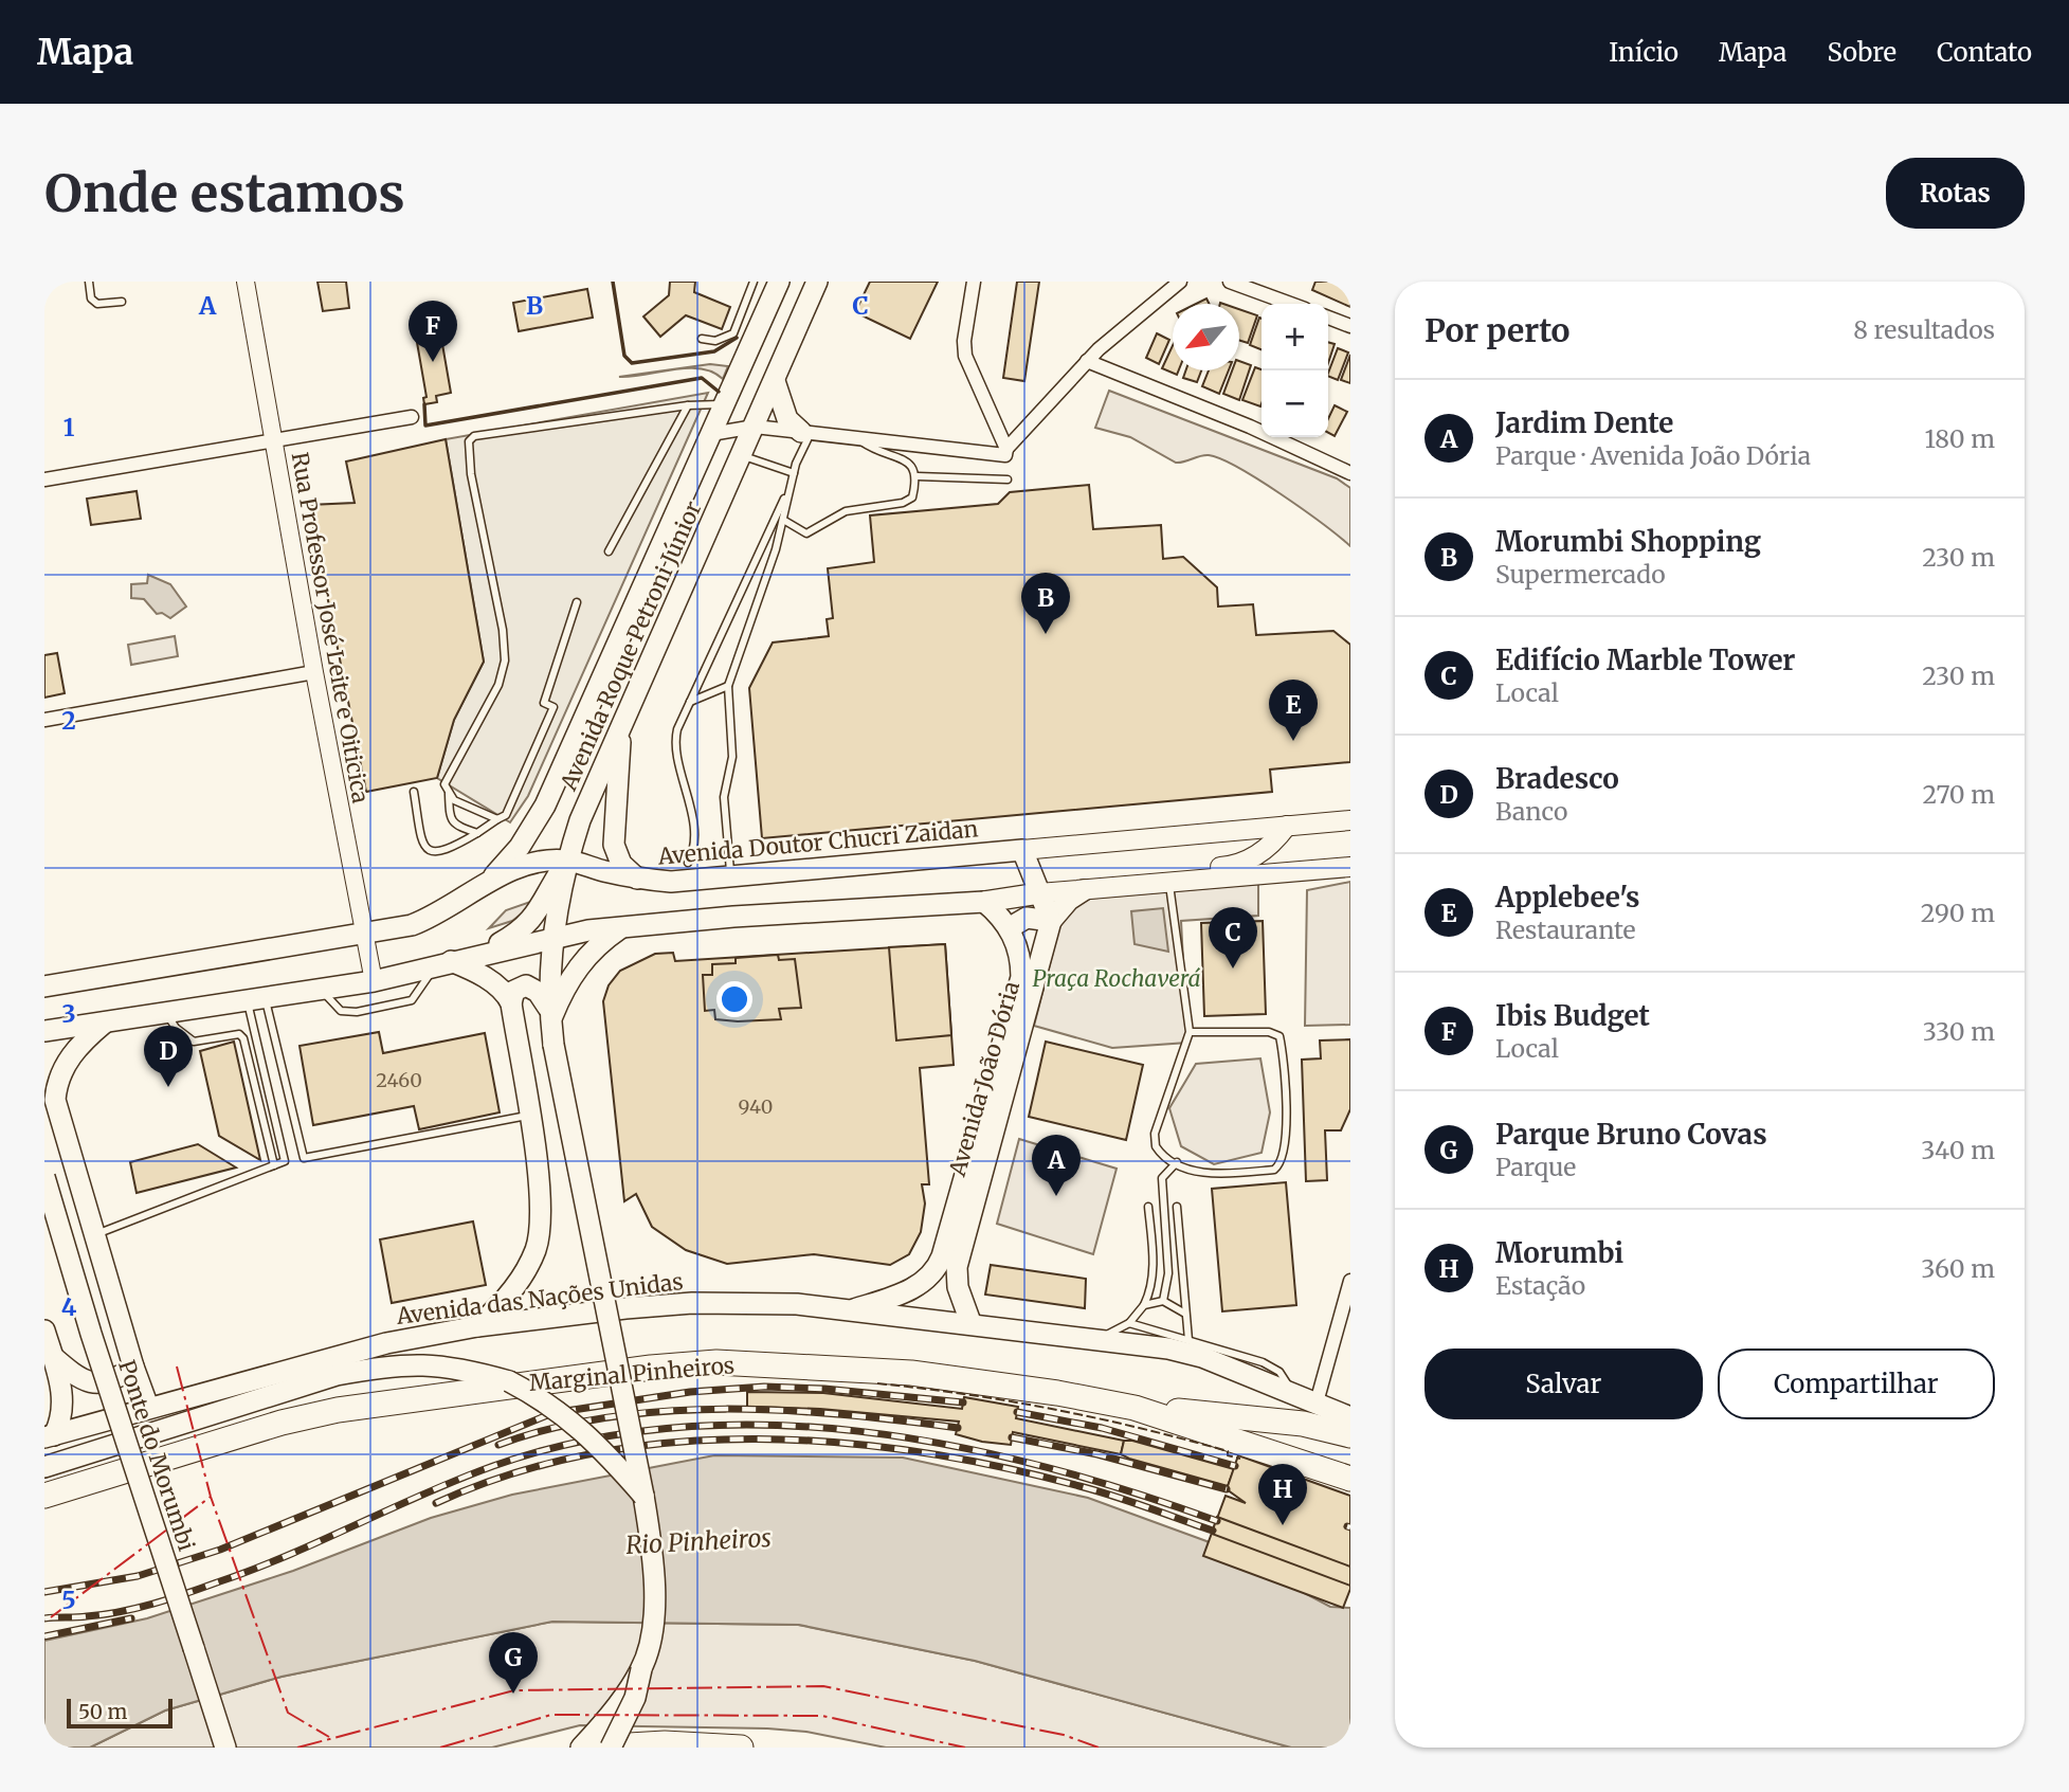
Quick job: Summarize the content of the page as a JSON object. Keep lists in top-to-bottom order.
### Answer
{
  "streets": {
    "highway": ["Marginal Pinheiros"],
    "main road": [
      "Avenida Roque Petroni Júnior",
      "Avenida Doutor Chucri Zaidan",
      "Avenida João Dória",
      "Avenida das Nações Unidas",
      "Ponte do Morumbi"
    ],
    "street": ["Rua Professor José Leite e Oiticica"]
  },
  "crossings": [
    ["Rua Professor José Leite e Oiticica", "Avenida Doutor Chucri Zaidan"],
    ["Avenida Roque Petroni Júnior", "Avenida Doutor Chucri Zaidan"],
    ["Avenida João Dória", "Avenida das Nações Unidas"]
  ],
  "water": ["Rio Pinheiros"],
  "parks": ["Praça Rochaverá"],
  "house_numbers": ["2460", "940"],
  "scale_bar": "50 m",
  "north": "bottom left",
  "page": {
    "header": "Mapa",
    "nav": [
      "Início",
      "Mapa",
      "Sobre",
      "Contato"
    ],
    "buttons": [
      "Rotas",
      ["Salvar", "Compartilhar"]
    ],
    "title": "Onde estamos",
    "heading": ["Por perto", "8 resultados"],
    "pins": [
      "F",
      "B",
      "E",
      "C",
      "D",
      "A",
      "H",
      "G"
    ],
    "map_buttons": ["+", "−"],
    "list": [
      {
        "mark": "A",
        "name": "Jardim Dente",
        "note": "Parque · Avenida João Dória",
        "value": "180 m"
      },
      {
        "mark": "B",
        "name": "Morumbi Shopping",
        "note": "Supermercado",
        "value": "230 m"
      },
      {
        "mark": "C",
        "name": "Edifício Marble Tower",
        "note": "Local",
        "value": "230 m"
      },
      {
        "mark": "D",
        "name": "Bradesco",
        "note": "Banco",
        "value": "270 m"
      },
      {
        "mark": "E",
        "name": "Applebee's",
        "note": "Restaurante",
        "value": "290 m"
      },
      {
        "mark": "F",
        "name": "Ibis Budget",
        "note": "Local",
        "value": "330 m"
      },
      {
        "mark": "G",
        "name": "Parque Bruno Covas",
        "note": "Parque",
        "value": "340 m"
      },
      {
        "mark": "H",
        "name": "Morumbi",
        "note": "Estação",
        "value": "360 m"
      }
    ],
    "scale": "50 m"
  },
  "grid": {
    "columns": ["A", "B", "C"],
    "rows": [
      "1",
      "2",
      "3",
      "4",
      "5"
    ]
  }
}
